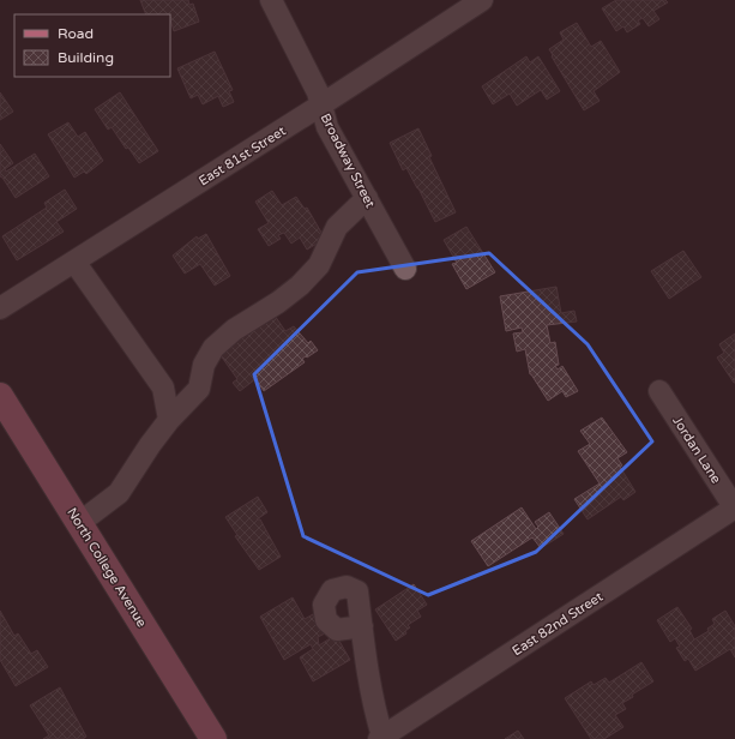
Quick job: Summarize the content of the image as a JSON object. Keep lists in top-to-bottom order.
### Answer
{
  "streets": {
    "main road": ["North College Avenue"],
    "street": [
      "East 81st Street",
      "Broadway Street",
      "Jordan Lane",
      "East 82nd Street"
    ]
  },
  "crossings": [
    ["East 81st Street", "Broadway Street"],
    ["Jordan Lane", "East 82nd Street"]
  ],
  "legend": ["Road", "Building"]
}
